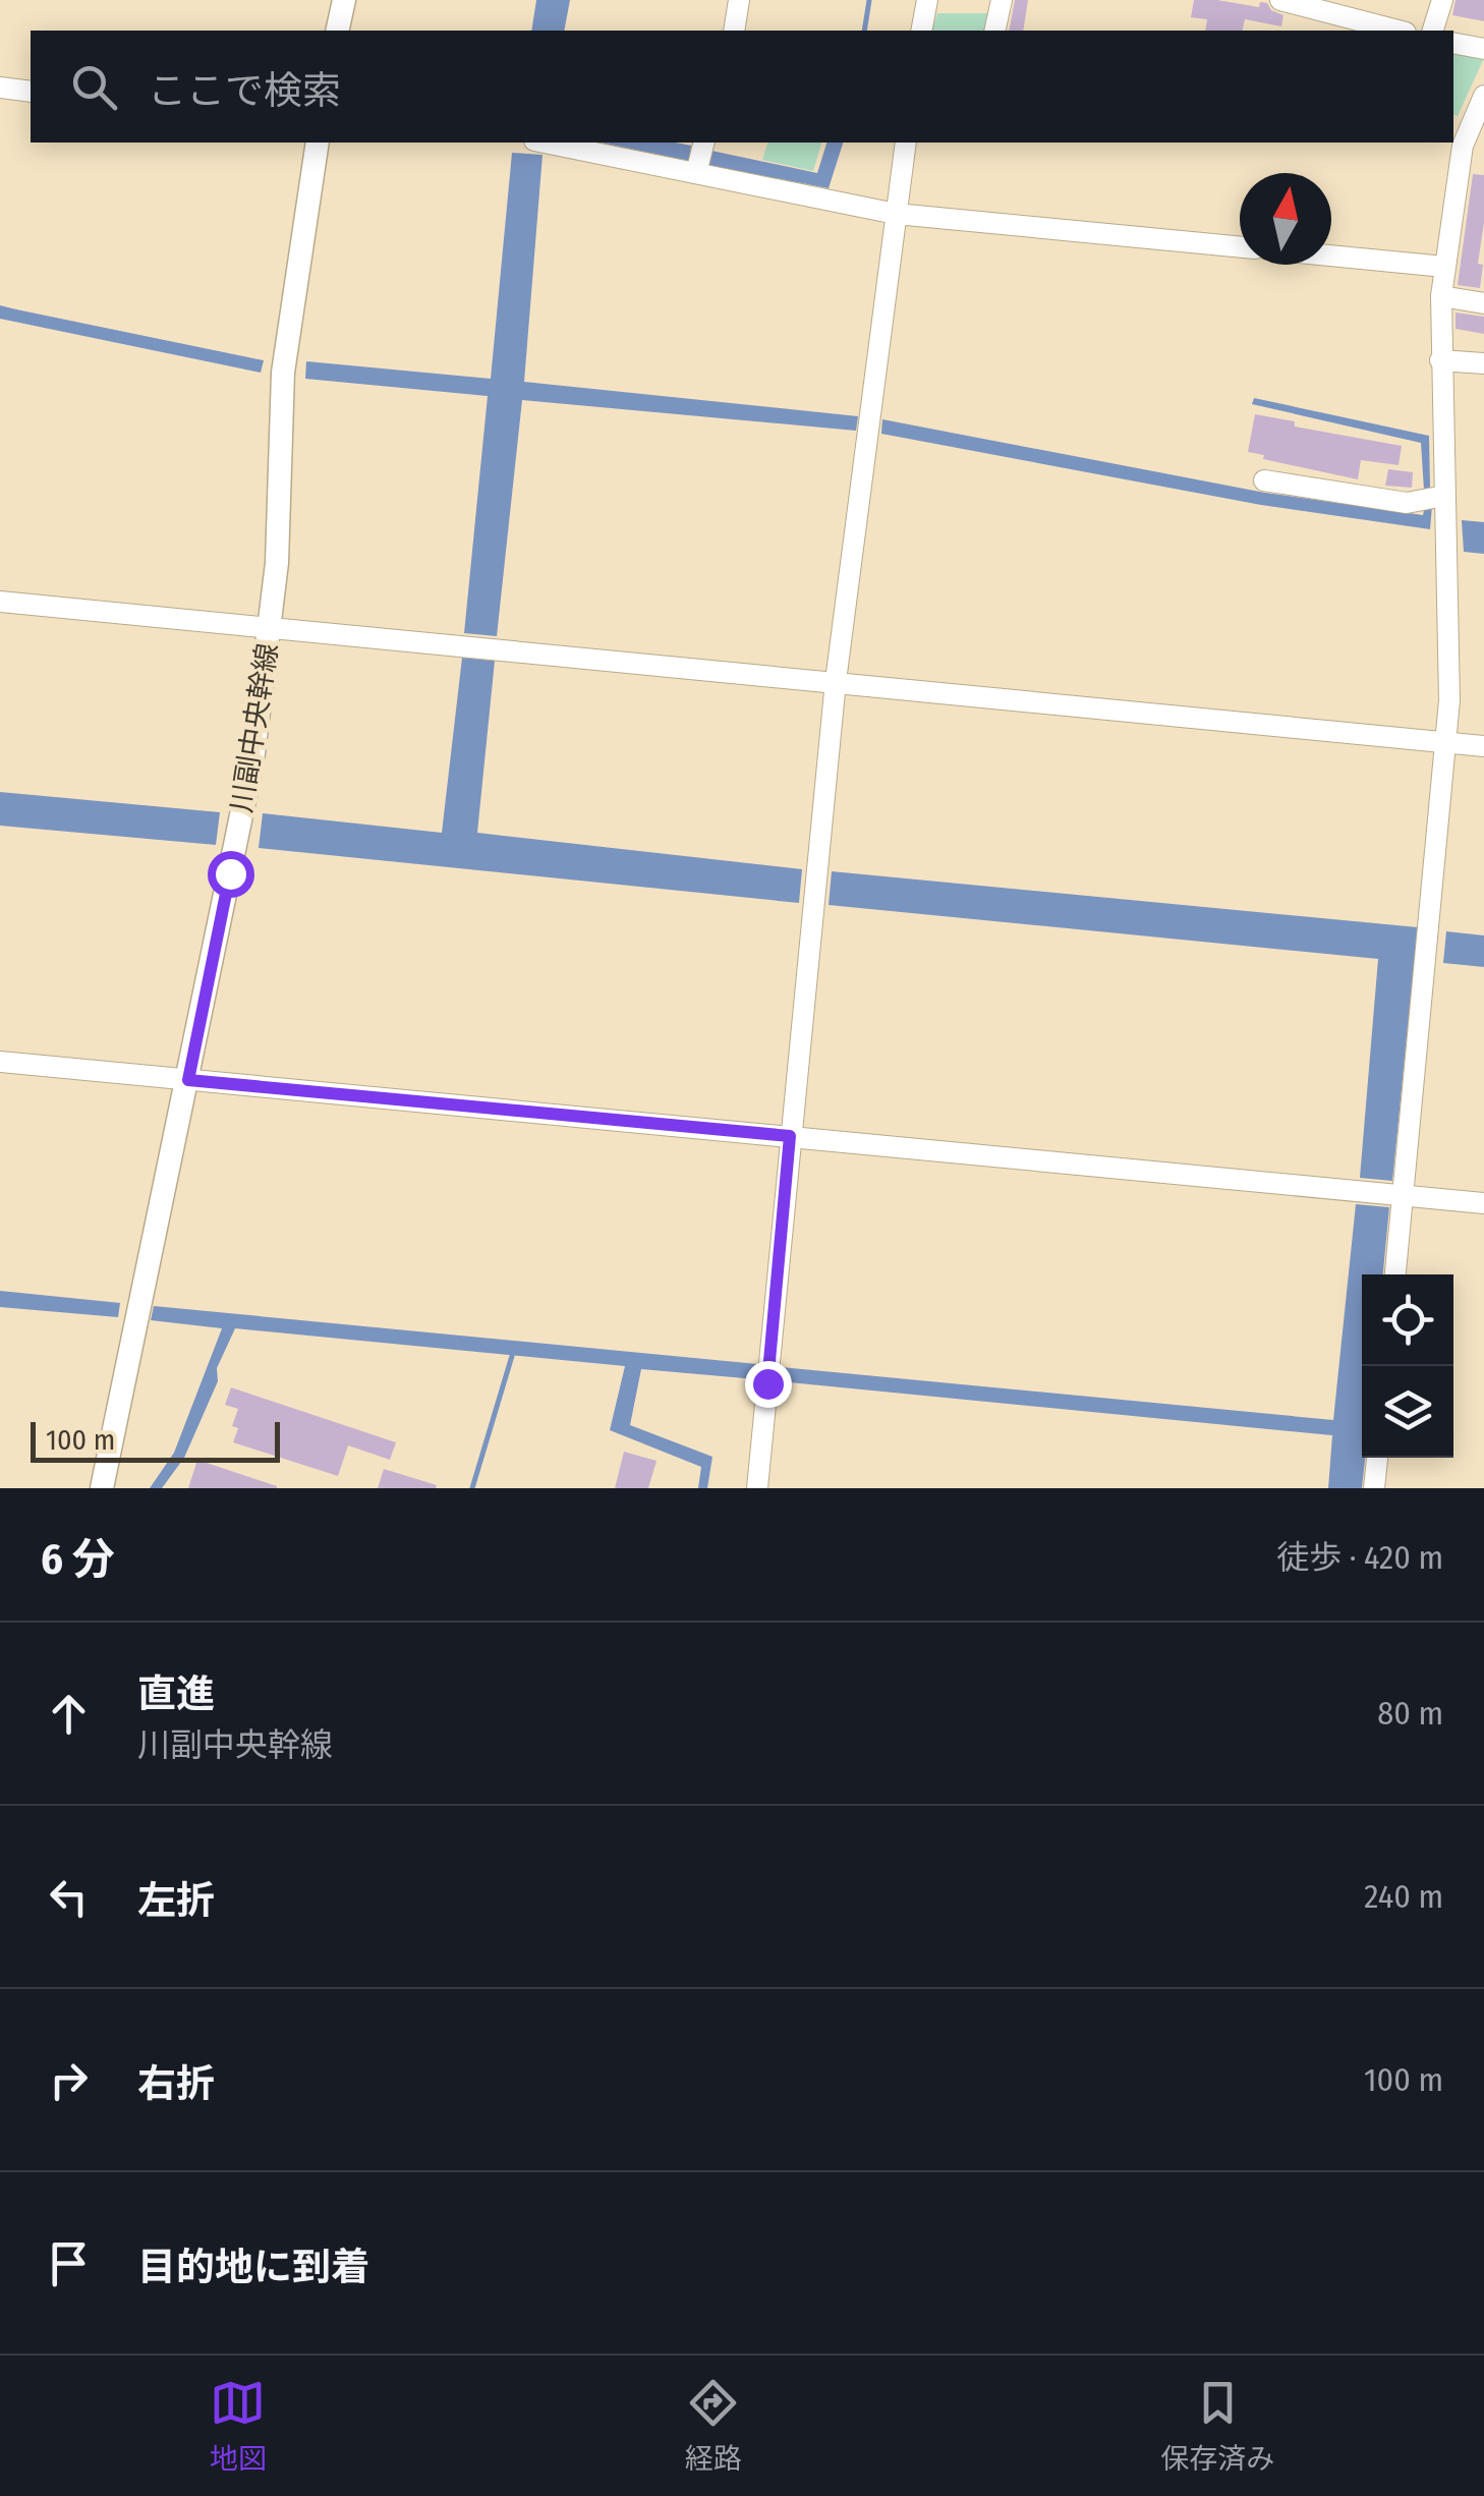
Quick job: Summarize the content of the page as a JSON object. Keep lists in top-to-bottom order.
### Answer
{
  "streets": {
    "street": ["川副中央幹線"]
  },
  "scale_bar": "100 m",
  "north": "top",
  "page": {
    "search": "ここで検索",
    "scale": "100 m",
    "heading": ["6 分", "徒歩 · 420 m"],
    "list": [
      ["直進", "川副中央幹線", "80 m"],
      ["左折", "240 m"],
      ["右折", "100 m"],
      "目的地に到着"
    ],
    "nav": ["地図", "経路", "保存済み"]
  }
}
